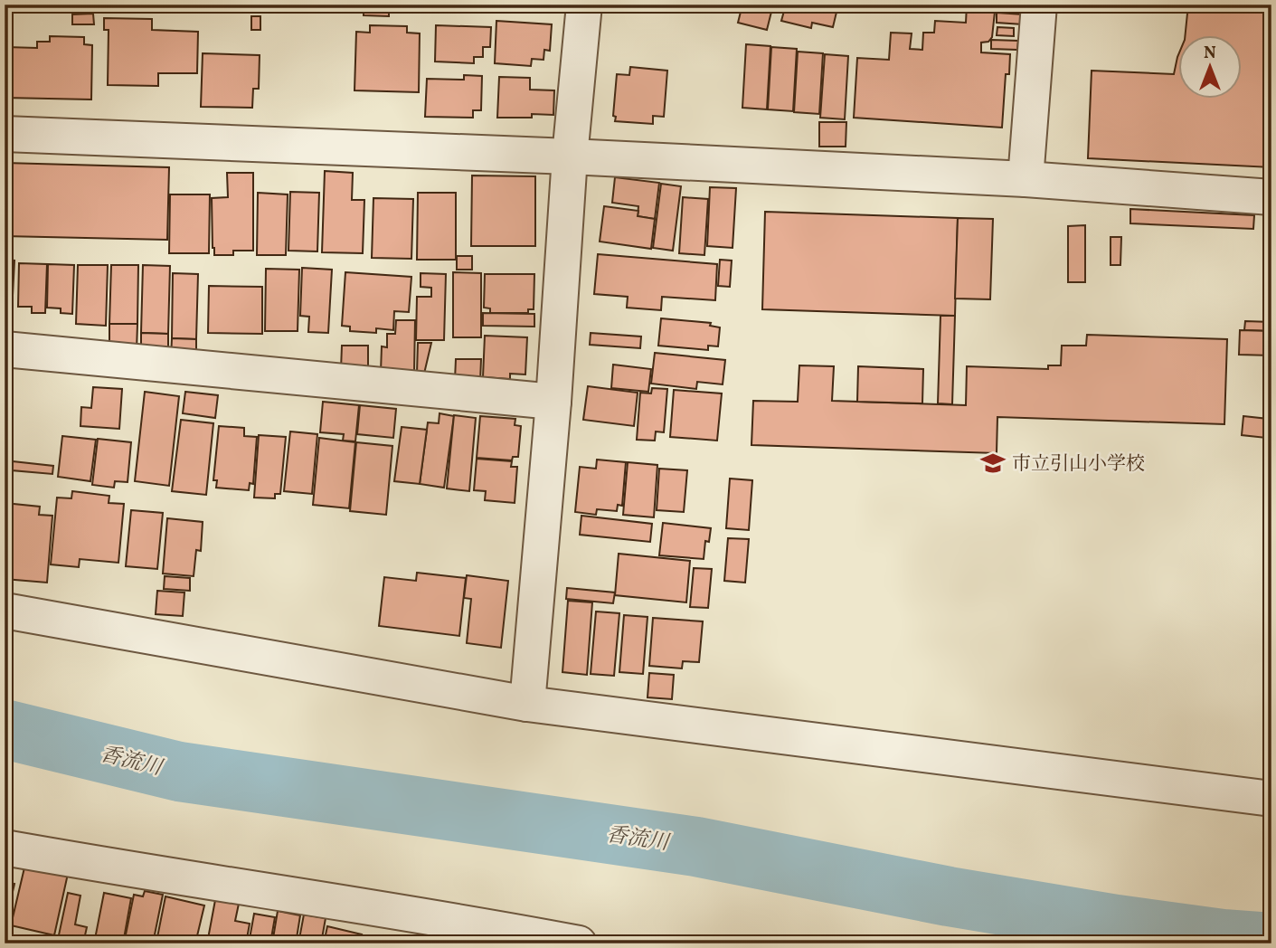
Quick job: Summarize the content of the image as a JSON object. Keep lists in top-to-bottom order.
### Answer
{
  "water": ["香流川"],
  "places": {
    "school or university": ["市立引山小学校"]
  },
  "north": "top"
}
